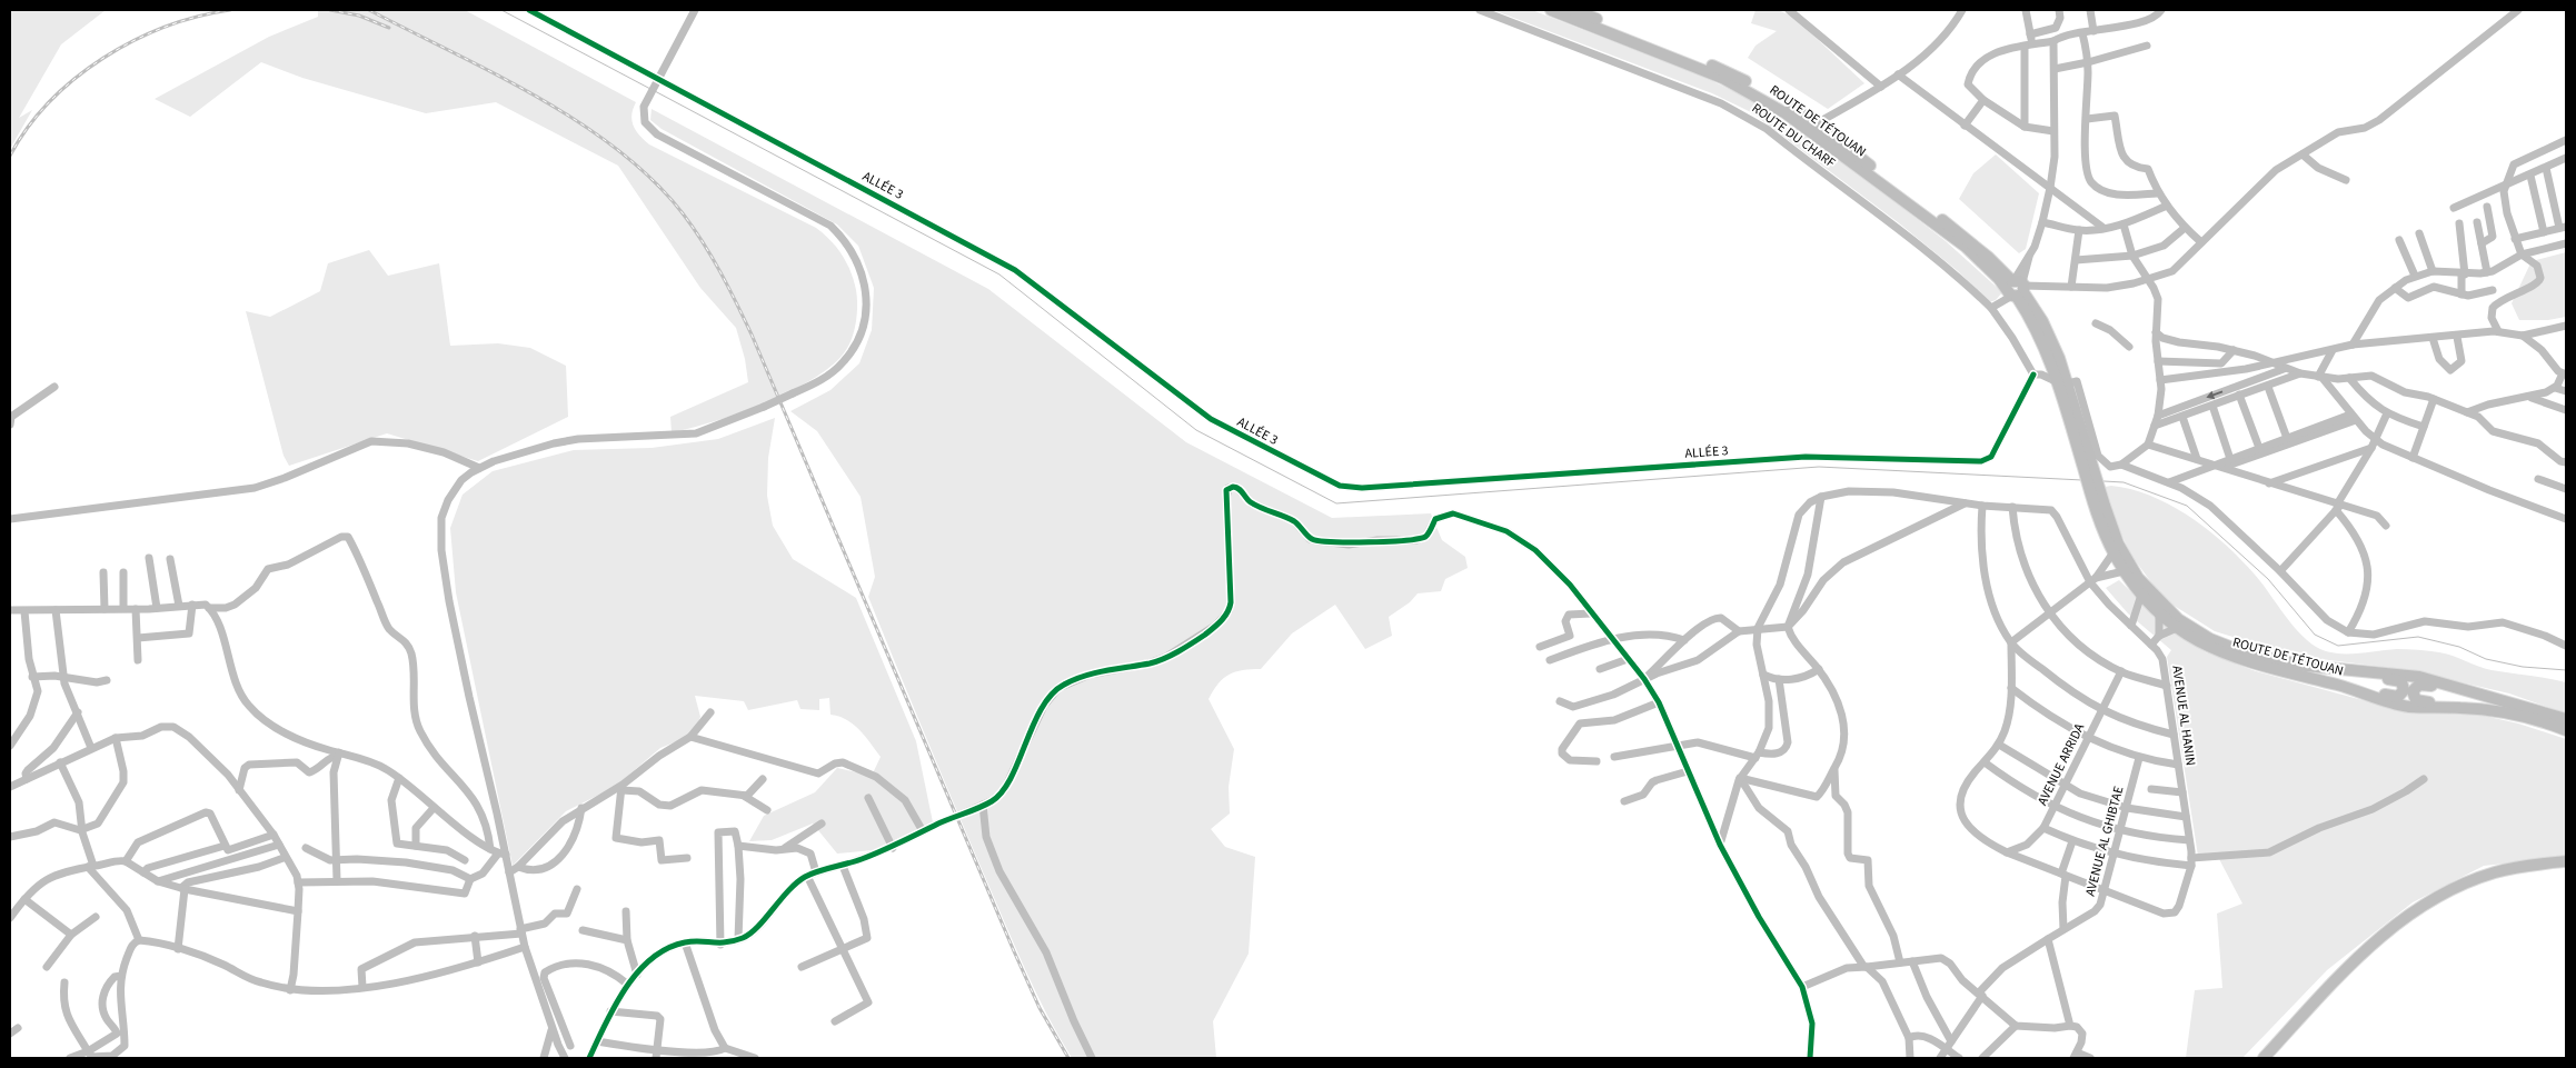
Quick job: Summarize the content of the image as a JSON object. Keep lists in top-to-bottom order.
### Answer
{
  "streets": {
    "highway": ["ROUTE DE TÉTOUAN"],
    "street": [
      "ROUTE DU CHARF",
      "ALLÉE 3",
      "AVENUE AL HANIN",
      "AVENUE ARRIDA",
      "AVENUE AL GHIBTAE"
    ]
  },
  "crossings": [
    ["ROUTE DU CHARF", "ALLÉE 3"],
    ["AVENUE AL HANIN", "AVENUE AL GHIBTAE"]
  ]
}
